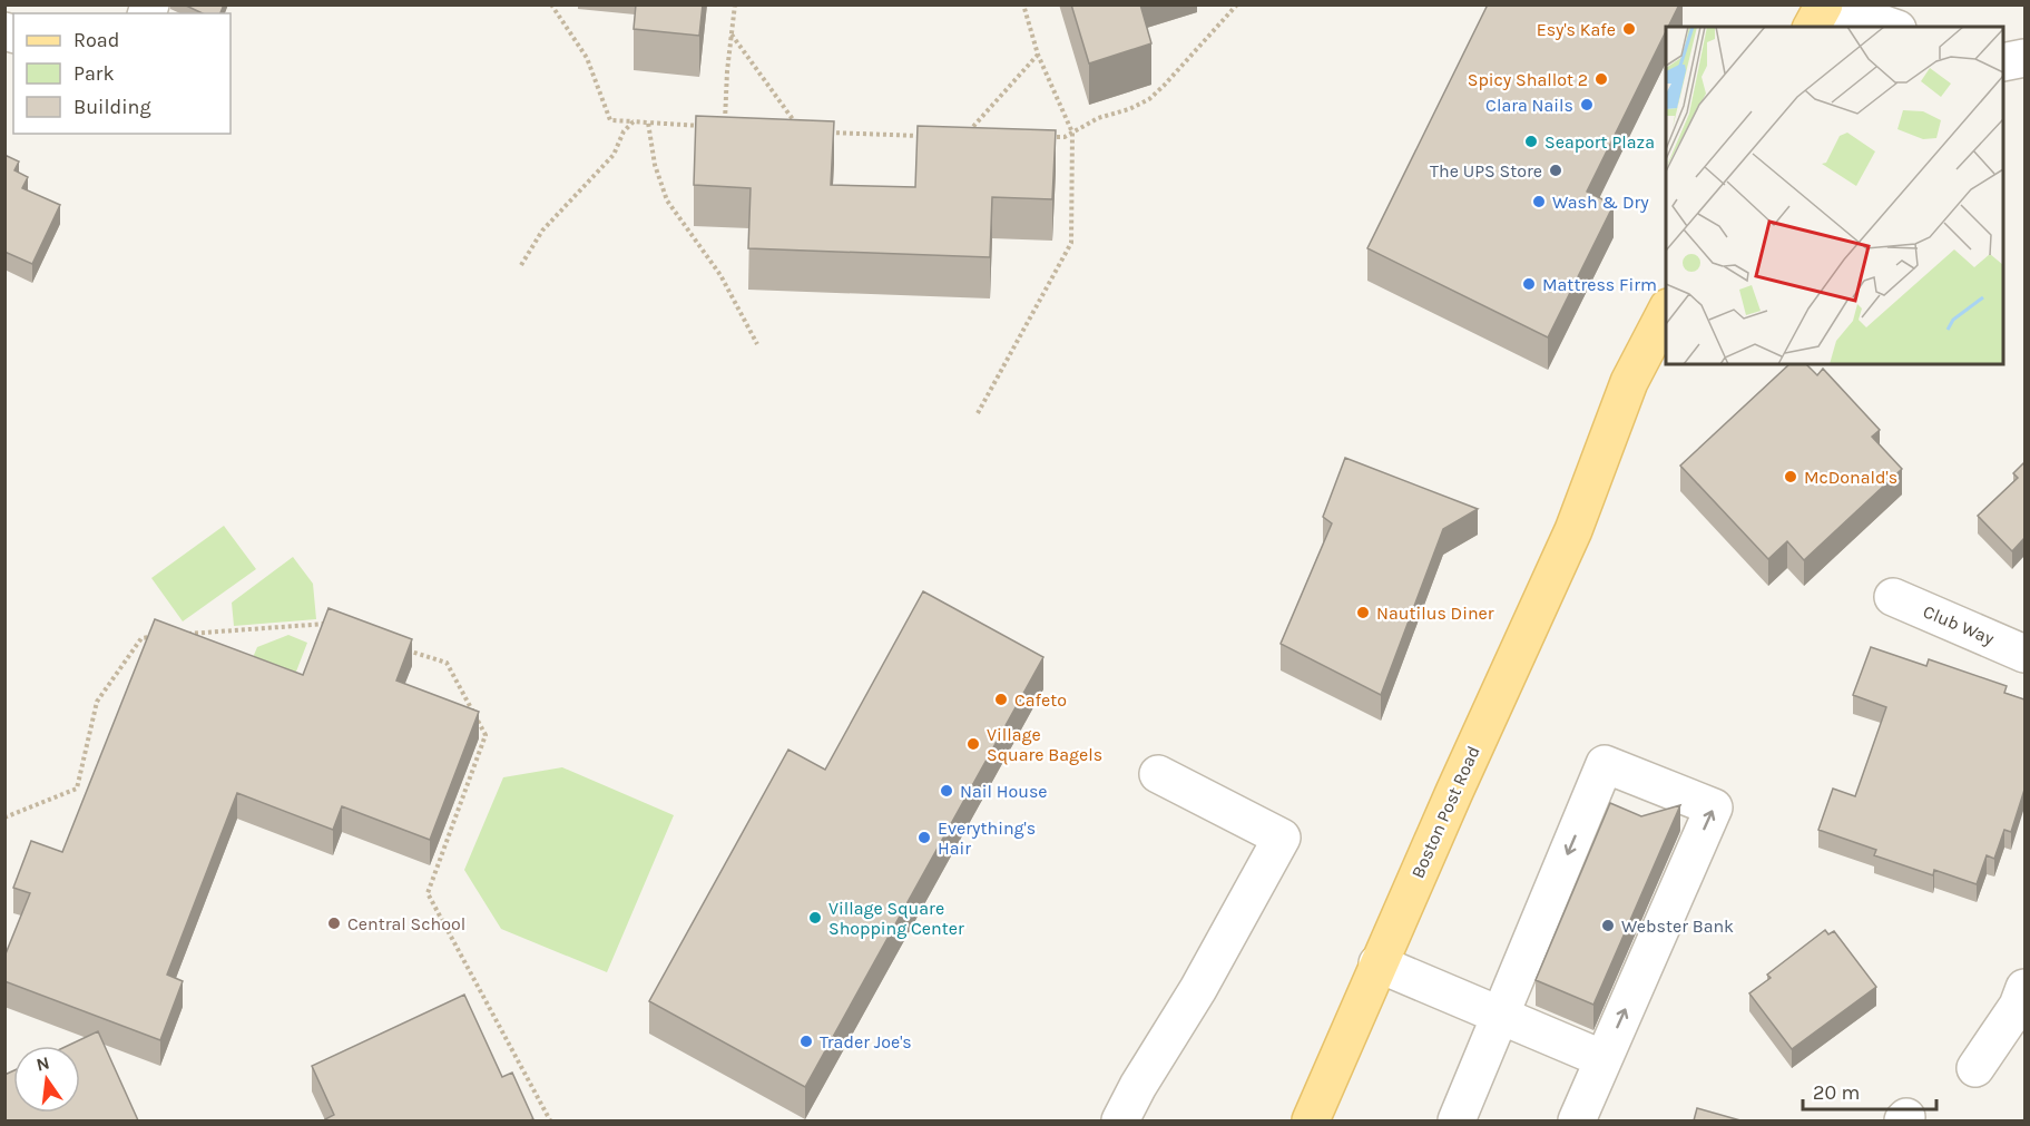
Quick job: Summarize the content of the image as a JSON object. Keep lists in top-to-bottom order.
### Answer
{
  "streets": {
    "main road": ["Boston Post Road"],
    "street": ["Club Way"]
  },
  "places": [
    "Esy's Kafe",
    "Spicy Shallot 2",
    "Clara Nails",
    "Seaport Plaza",
    "The UPS Store",
    "Wash & Dry",
    "Mattress Firm",
    "McDonald's",
    "Nautilus Diner",
    "Cafeto",
    "Village Square Bagels",
    "Nail House",
    "Everything's Hair",
    "Village Square Shopping Center",
    "Central School",
    "Webster Bank",
    "Trader Joe's"
  ],
  "legend": ["Road", "Park", "Building"],
  "scale_bar": "20 m",
  "north": "top"
}
